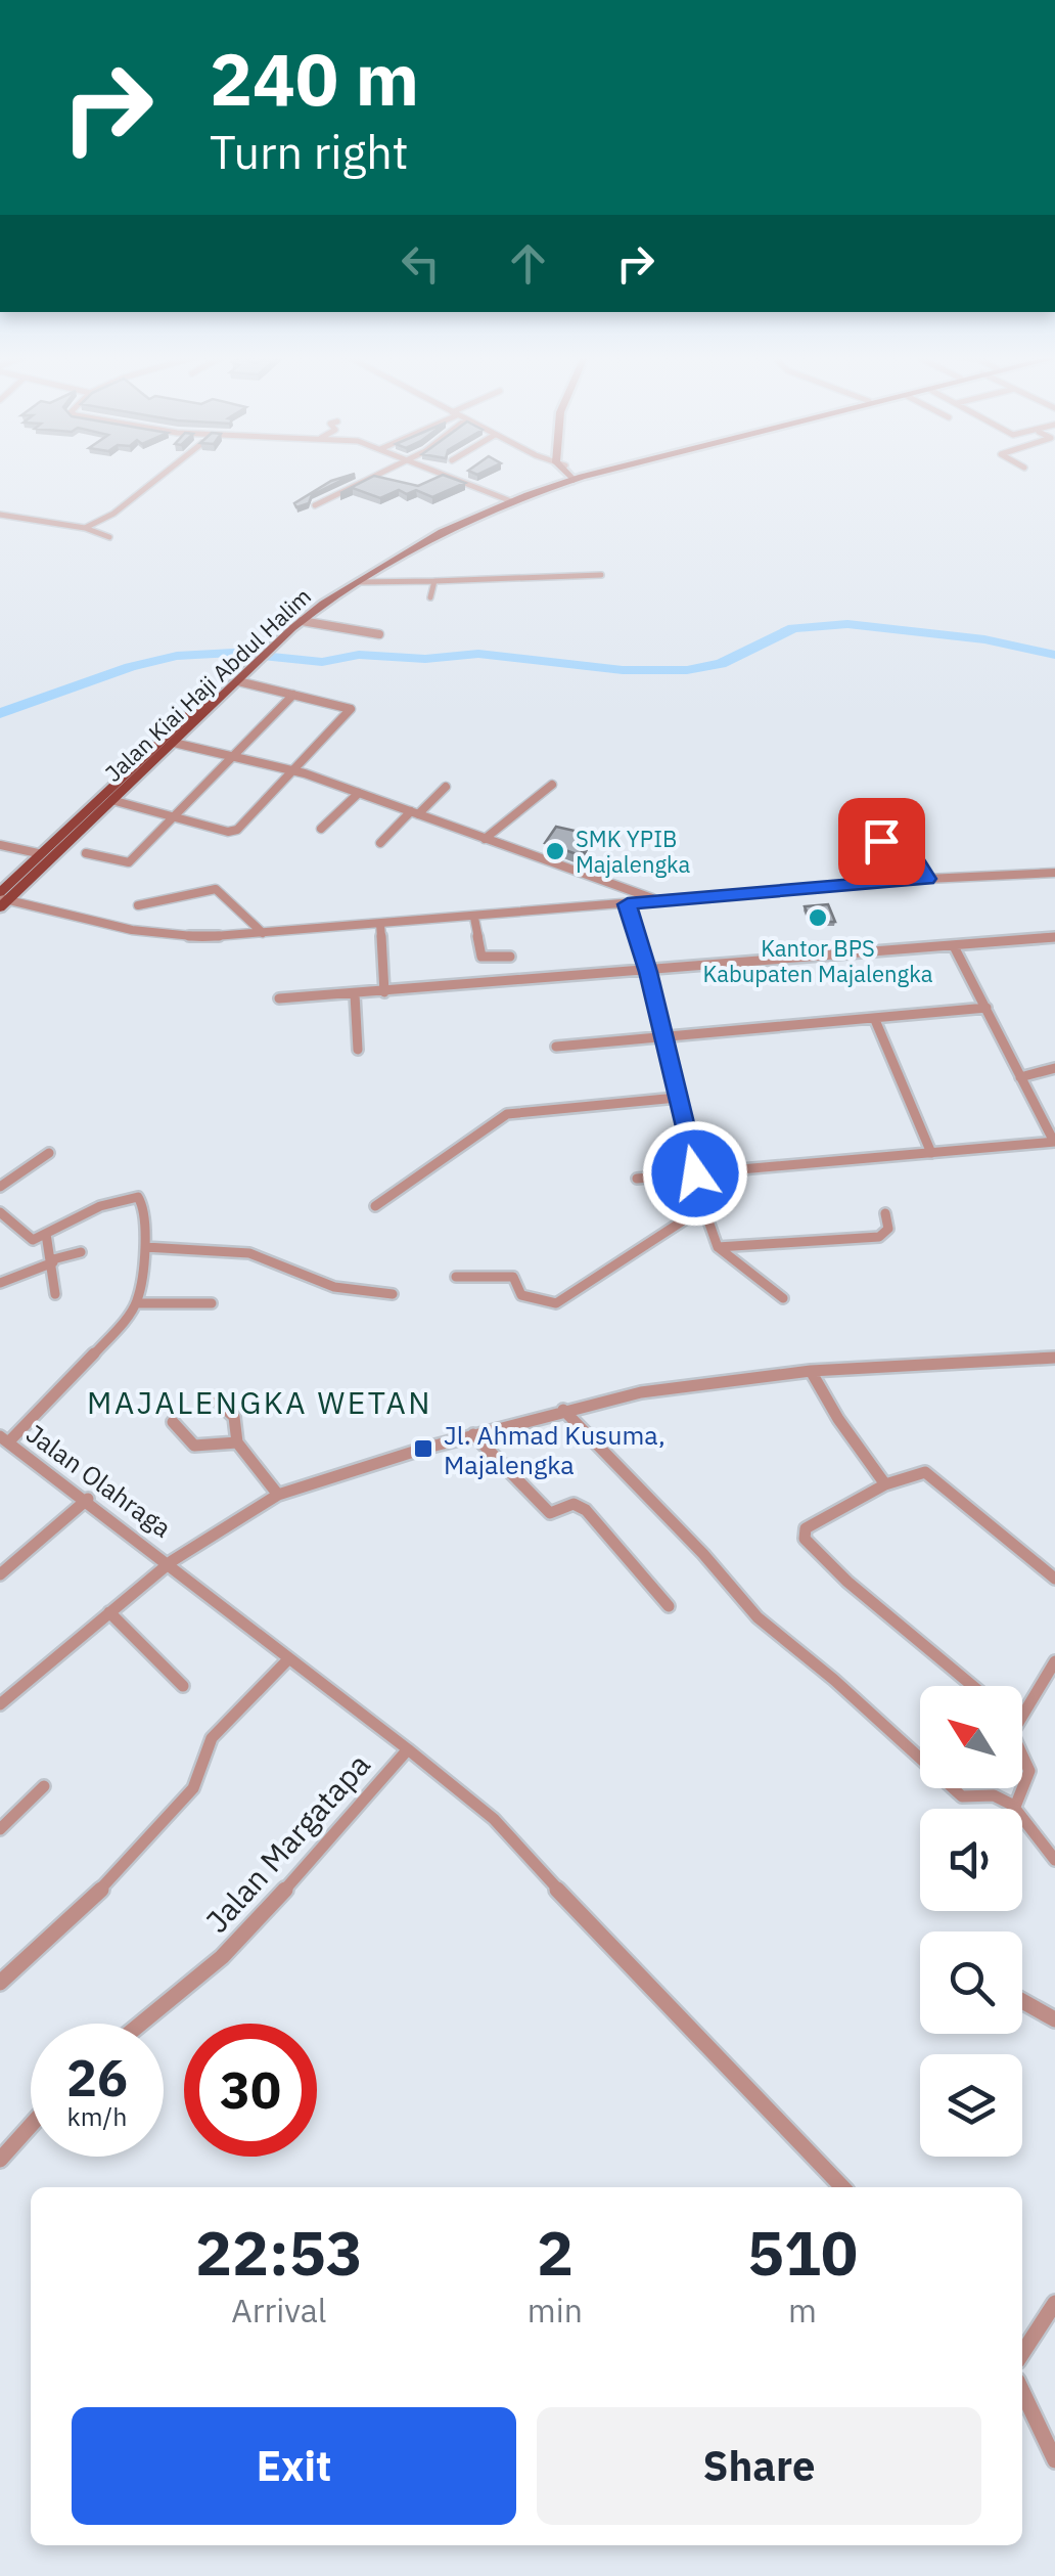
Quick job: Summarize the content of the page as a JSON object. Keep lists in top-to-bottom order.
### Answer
{
  "streets": {
    "main road": ["Jalan Kiai Haji Abdul Halim"],
    "street": ["Jalan Olahraga", "Jalan Margatapa"]
  },
  "crossings": [
    ["Jalan Olahraga", "Jalan Margatapa"]
  ],
  "districts": ["MAJALENGKA WETAN"],
  "places": {
    "other": ["SMK YPIB Majalengka", "Kantor BPS Kabupaten Majalengka"],
    "transit": ["Jl. Ahmad Kusuma, Majalengka"]
  },
  "north": "top left",
  "page": {
    "turn": ["240 m", "Turn right"],
    "speed": "26 km/h",
    "limit": "30",
    "eta": [
      "22:53",
      "Arrival",
      "2",
      "min",
      "510",
      "m"
    ],
    "buttons": ["Exit", "Share"]
  }
}
